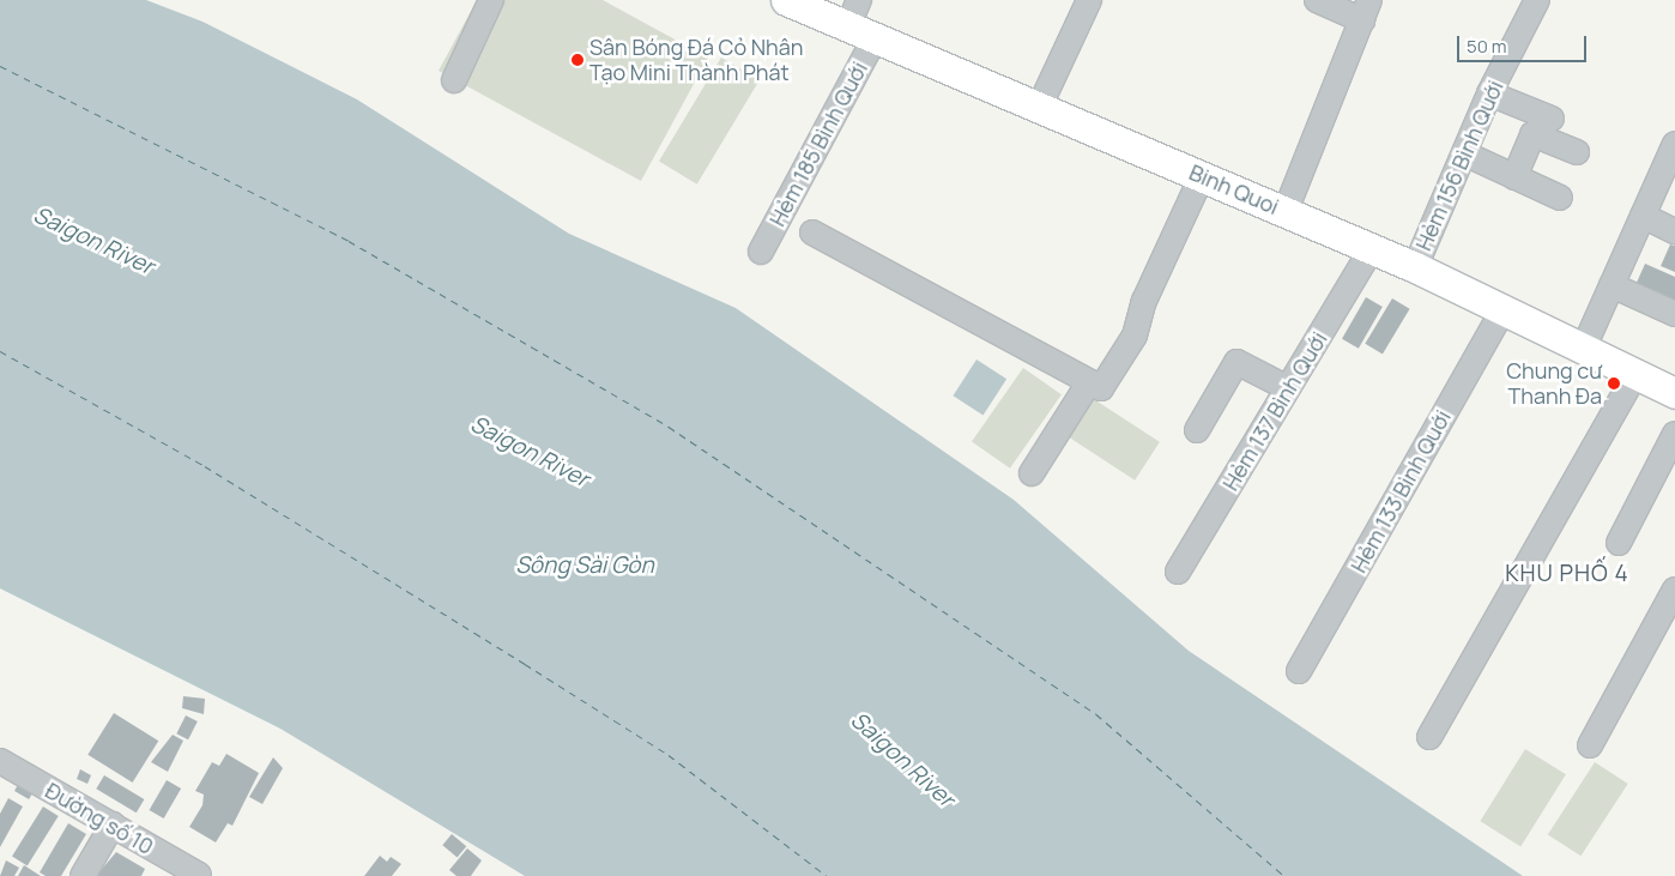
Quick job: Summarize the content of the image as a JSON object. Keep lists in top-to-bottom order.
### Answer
{
  "streets": {
    "main road": ["Binh Quoi"],
    "street": [
      "Hẻm 185 Bình Quới",
      "Hẻm 156 Bình Quới",
      "Hẻm 137 Bình Quới",
      "Hẻm 133 Bình Quới",
      "Đường số 10"
    ]
  },
  "crossings": [
    ["Hẻm 185 Bình Quới", "Binh Quoi"],
    ["Hẻm 156 Bình Quới", "Binh Quoi"],
    ["Binh Quoi", "Hẻm 137 Bình Quới"],
    ["Binh Quoi", "Hẻm 133 Bình Quới"]
  ],
  "districts": ["KHU PHỐ 4"],
  "water": ["Saigon River", "Sông Sài Gòn"],
  "places": ["Sân Bóng Đá Cỏ Nhân Tạo Mini Thành Phát", "Chung cư Thanh Đa"],
  "scale_bar": "50 m"
}
